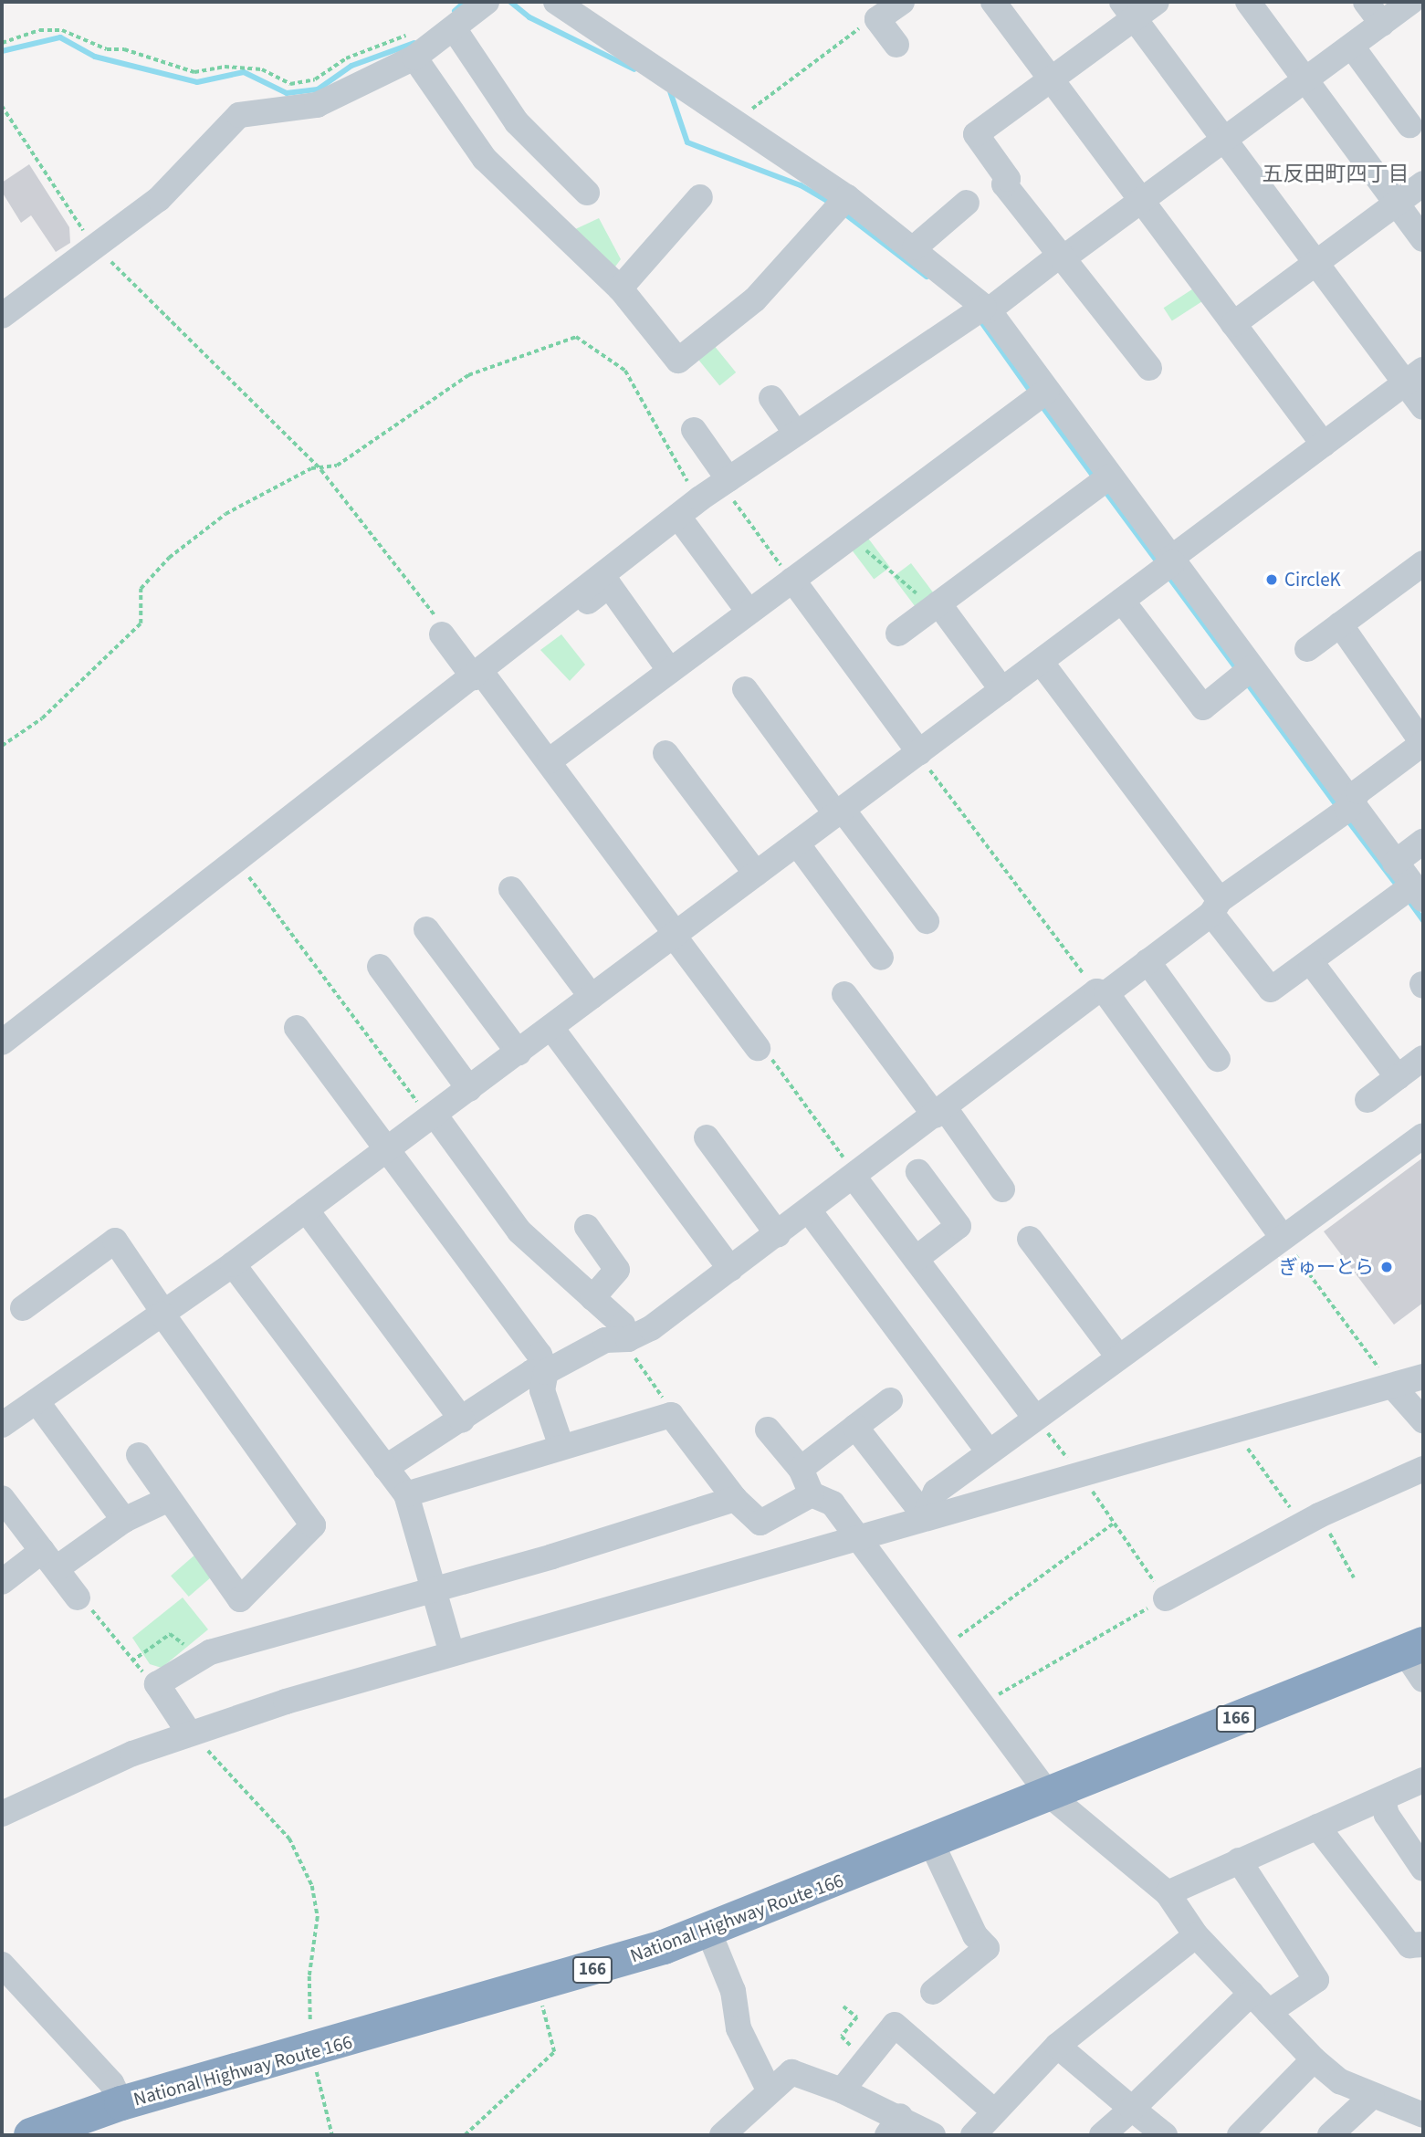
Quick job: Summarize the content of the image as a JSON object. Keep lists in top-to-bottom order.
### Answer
{
  "streets": {
    "highway": ["166", "National Highway Route 166"]
  },
  "districts": ["五反田町四丁目"],
  "places": ["CircleK", "ぎゅーとら"]
}
